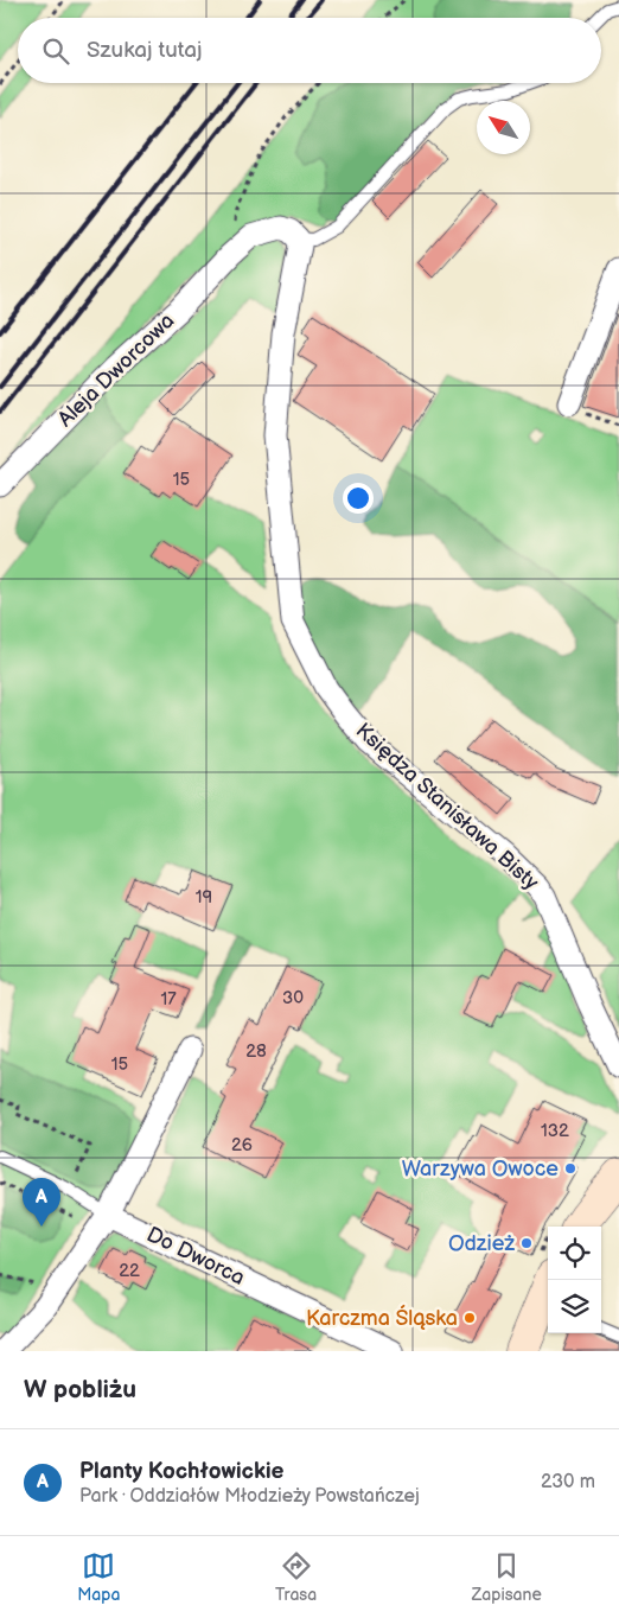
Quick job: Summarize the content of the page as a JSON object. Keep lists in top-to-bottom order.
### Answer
{
  "streets": {
    "street": ["Aleja Dworcowa", "Księdza Stanisława Bisty", "Do Dworca"]
  },
  "places": ["Warzywa Owoce", "Odzież", "Karczma Śląska"],
  "house_numbers": [
    "15",
    "19",
    "30",
    "17",
    "28",
    "15",
    "132",
    "26",
    "22"
  ],
  "north": "top left",
  "page": {
    "search": "Szukaj tutaj",
    "pins": "A",
    "heading": "W pobliżu",
    "list": [
      {
        "mark": "A",
        "name": "Planty Kochłowickie",
        "note": "Park · Oddziałów Młodzieży Powstańczej",
        "value": "230 m"
      }
    ],
    "nav": ["Mapa", "Trasa", "Zapisane"]
  }
}
